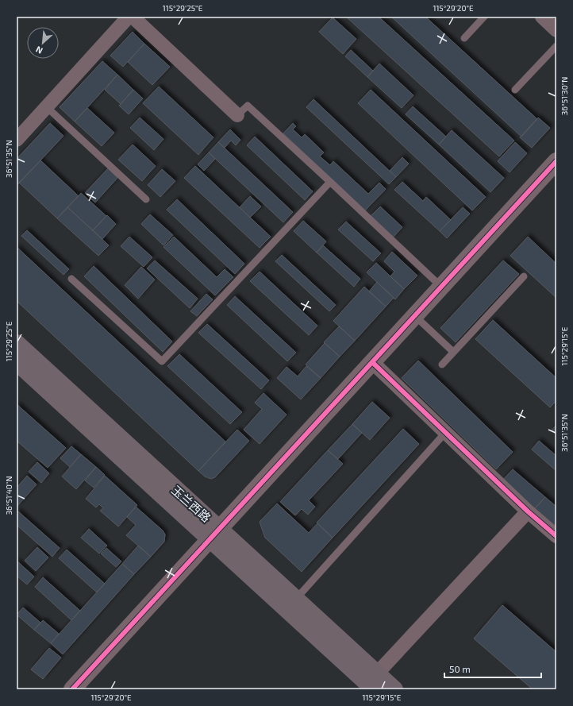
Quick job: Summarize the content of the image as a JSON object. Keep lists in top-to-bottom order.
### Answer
{
  "streets": {
    "highway": ["玉兰西路"]
  },
  "scale_bar": "50 m",
  "north": "bottom left",
  "coordinates": [
    "115°29'25\"E",
    "115°29'20\"E",
    "36°51'30\"N",
    "36°51'35\"N",
    "115°29'15\"E",
    "36°51'40\"N"
  ]
}
